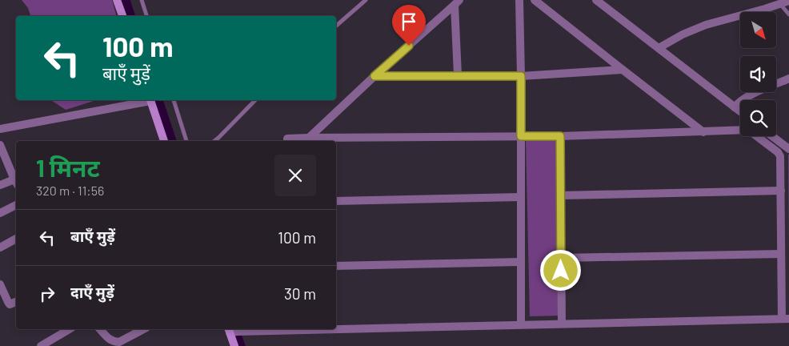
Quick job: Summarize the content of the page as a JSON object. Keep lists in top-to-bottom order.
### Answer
{
  "north": "bottom right",
  "page": {
    "turn": ["100 m", "बाएँ मुड़ें"],
    "heading": ["1 मिनट", "320 m · 11:56"],
    "list": [
      {
        "name": "बाएँ मुड़ें",
        "value": "100 m"
      },
      {
        "name": "दाएँ मुड़ें",
        "value": "30 m"
      }
    ]
  }
}
